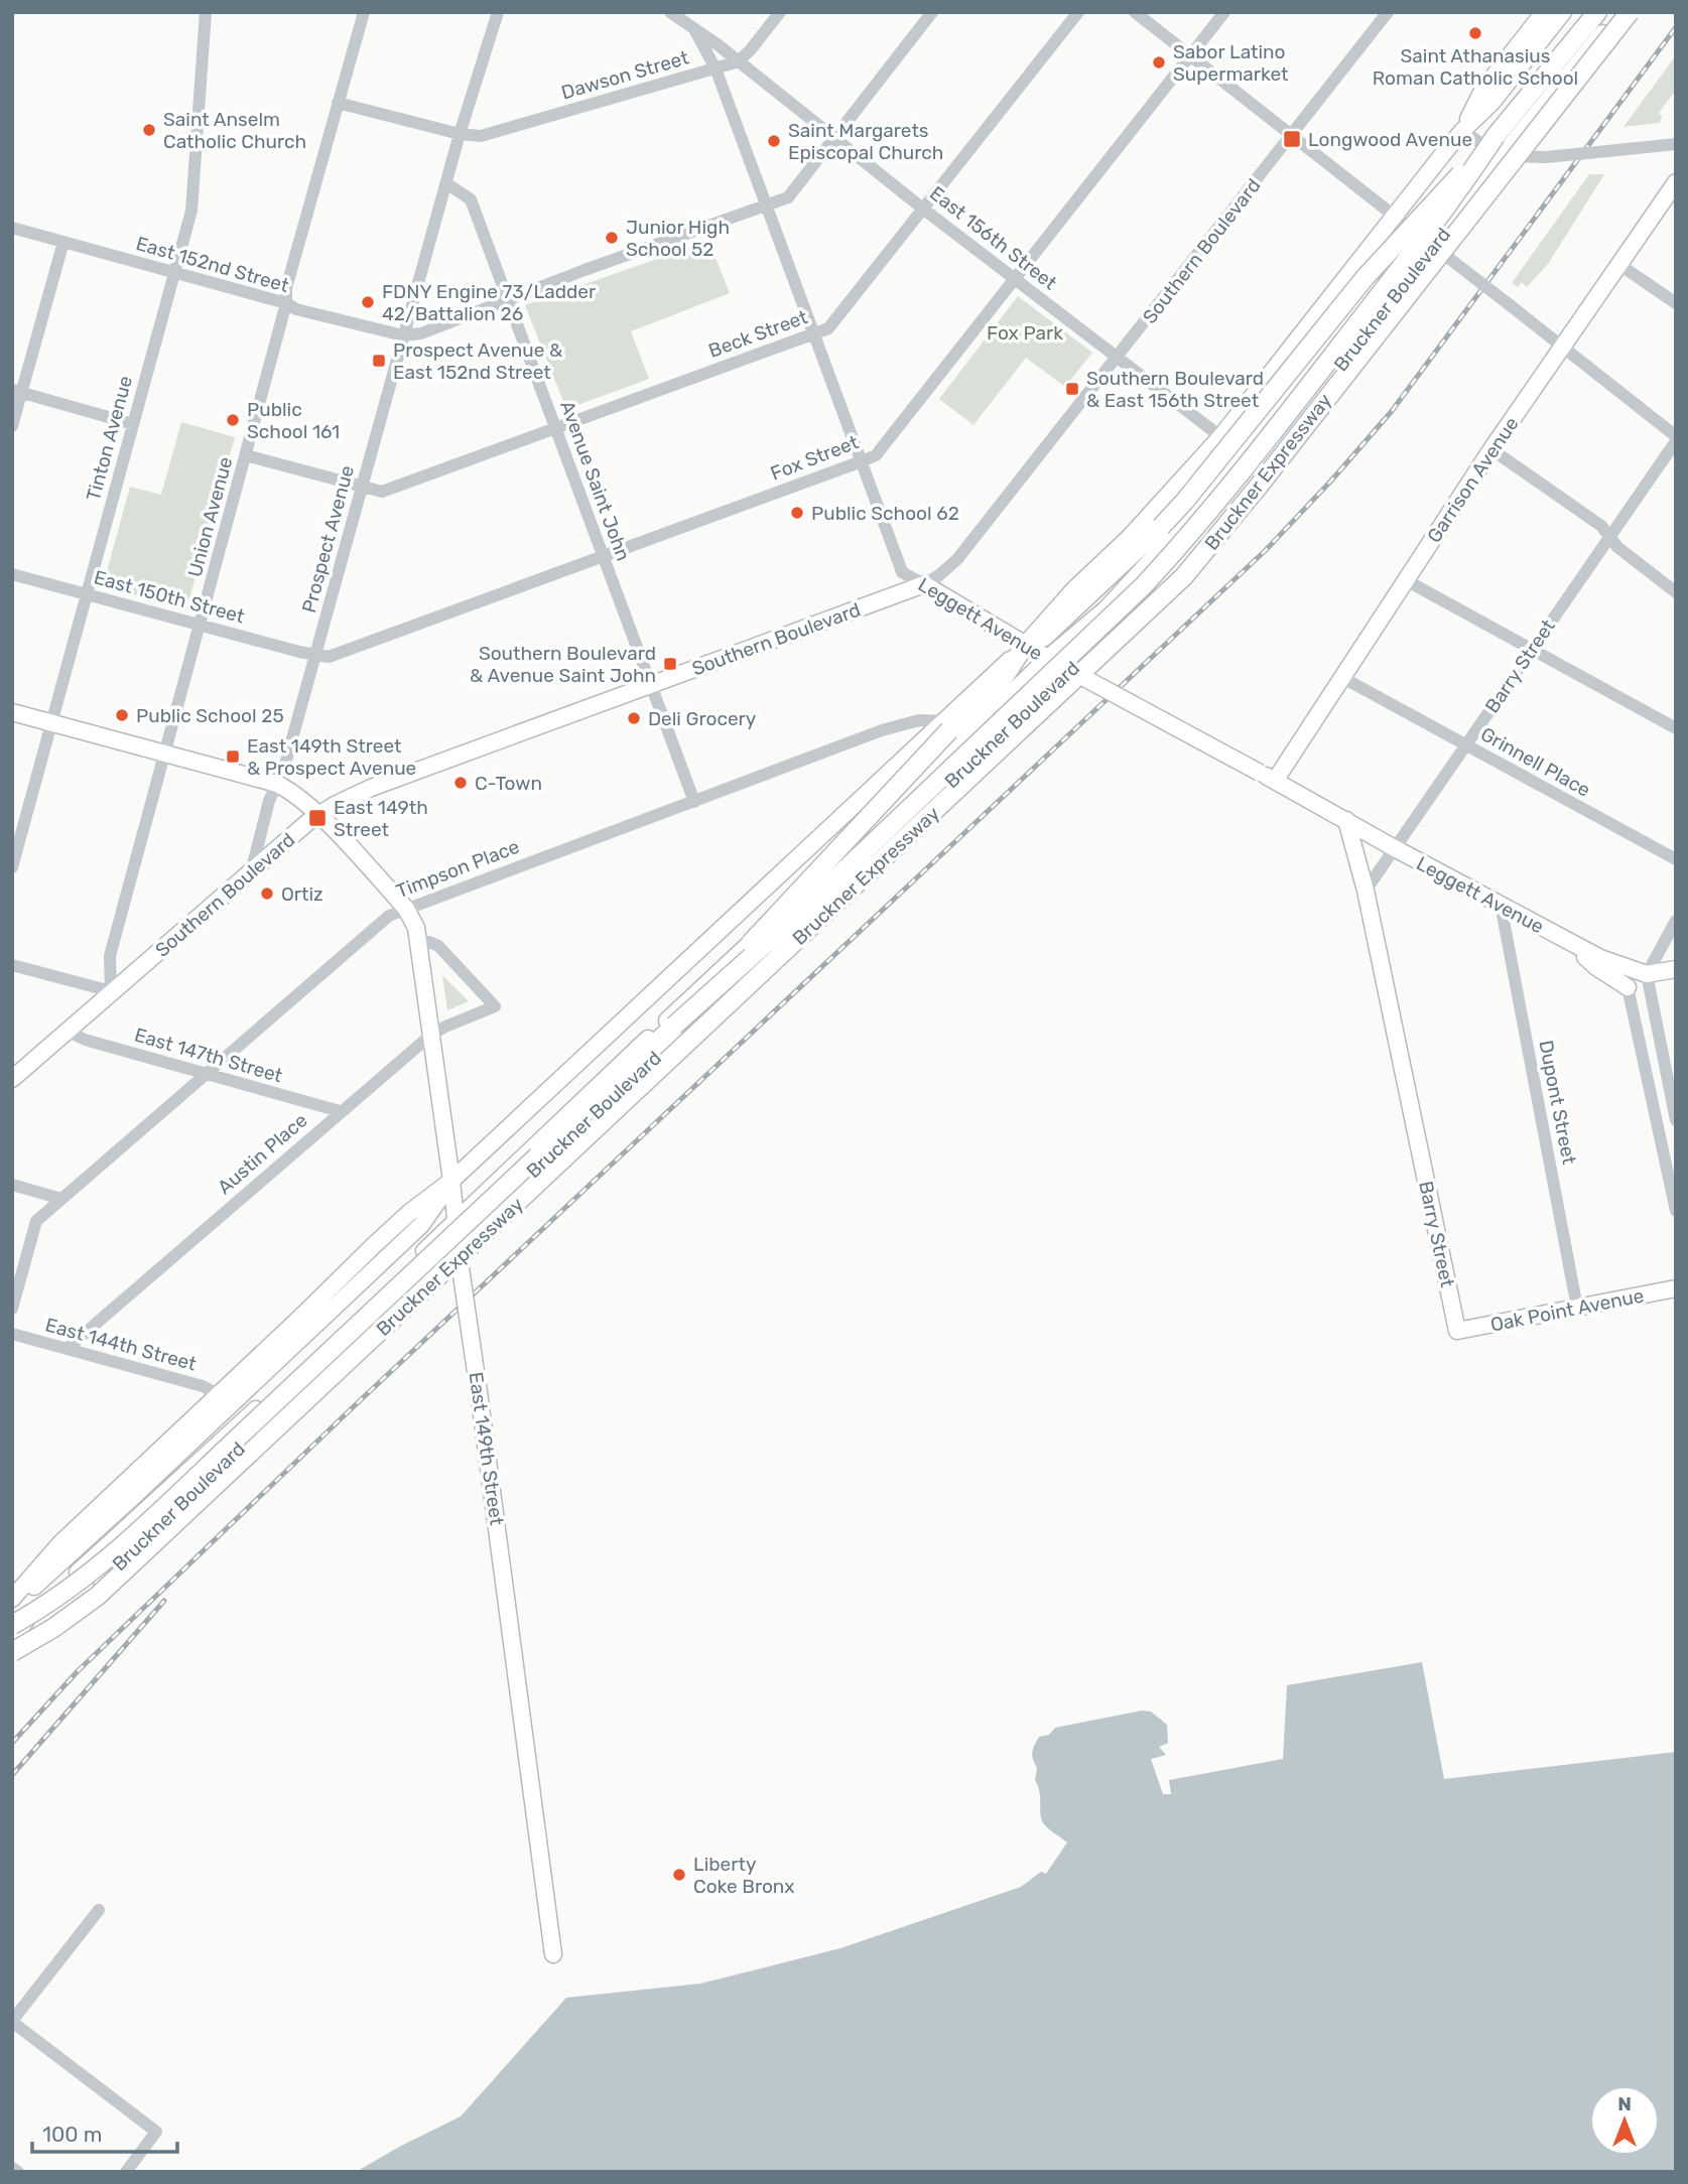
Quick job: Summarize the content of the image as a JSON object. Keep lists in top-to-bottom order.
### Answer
{
  "streets": {
    "highway": ["Bruckner Expressway"],
    "main road": [
      "Southern Boulevard",
      "Bruckner Boulevard",
      "Garrison Avenue",
      "Leggett Avenue",
      "Barry Street",
      "Oak Point Avenue",
      "East 149th Street"
    ],
    "street": [
      "Dawson Street",
      "East 156th Street",
      "East 152nd Street",
      "Beck Street",
      "Tinton Avenue",
      "Fox Street",
      "Avenue Saint John",
      "Union Avenue",
      "Prospect Avenue",
      "East 150th Street",
      "Grinnell Place",
      "Timpson Place",
      "East 147th Street",
      "Dupont Street",
      "Austin Place",
      "East 144th Street"
    ]
  },
  "crossings": [
    ["Dawson Street", "East 156th Street"],
    ["Dawson Street", "Union Avenue"],
    ["Dawson Street", "Prospect Avenue"],
    ["Dawson Street", "Leggett Avenue"],
    ["East 156th Street", "Southern Boulevard"],
    ["East 156th Street", "Bruckner Boulevard"],
    ["East 156th Street", "Beck Street"],
    ["East 156th Street", "Fox Street"],
    ["East 156th Street", "Leggett Avenue"],
    ["Southern Boulevard", "Avenue Saint John"],
    ["Southern Boulevard", "Union Avenue"],
    ["Southern Boulevard", "Prospect Avenue"],
    ["Southern Boulevard", "Leggett Avenue"],
    ["Southern Boulevard", "East 147th Street"],
    ["Southern Boulevard", "East 149th Street"],
    ["East 152nd Street", "Tinton Avenue"],
    ["East 152nd Street", "Union Avenue"],
    ["East 152nd Street", "Prospect Avenue"],
    ["Bruckner Boulevard", "Bruckner Expressway"],
    ["Bruckner Boulevard", "Leggett Avenue"],
    ["Bruckner Boulevard", "Timpson Place"],
    ["Bruckner Boulevard", "East 144th Street"],
    ["Bruckner Boulevard", "East 149th Street"],
    ["Beck Street", "Avenue Saint John"],
    ["Beck Street", "Union Avenue"],
    ["Beck Street", "Prospect Avenue"],
    ["Beck Street", "Leggett Avenue"],
    ["Tinton Avenue", "East 150th Street"],
    ["Tinton Avenue", "East 149th Street"],
    ["Fox Street", "Avenue Saint John"],
    ["Fox Street", "Prospect Avenue"],
    ["Fox Street", "East 150th Street"],
    ["Fox Street", "Leggett Avenue"],
    ["Garrison Avenue", "Leggett Avenue"],
    ["Garrison Avenue", "Grinnell Place"],
    ["Avenue Saint John", "Prospect Avenue"],
    ["Avenue Saint John", "Timpson Place"],
    ["Union Avenue", "East 150th Street"],
    ["Union Avenue", "East 149th Street"],
    ["Prospect Avenue", "East 150th Street"],
    ["Prospect Avenue", "East 149th Street"],
    ["Leggett Avenue", "Barry Street"],
    ["Leggett Avenue", "Dupont Street"],
    ["Barry Street", "Grinnell Place"],
    ["Barry Street", "Oak Point Avenue"],
    ["Timpson Place", "East 147th Street"],
    ["Timpson Place", "East 149th Street"],
    ["East 147th Street", "Austin Place"],
    ["Dupont Street", "Oak Point Avenue"],
    ["Austin Place", "East 144th Street"],
    ["Austin Place", "East 149th Street"]
  ],
  "parks": ["Fox Park"],
  "places": {
    "other": [
      "Saint Athanasius Roman Catholic School",
      "Sabor Latino Supermarket",
      "Saint Anselm Catholic Church",
      "Saint Margarets Episcopal Church",
      "Junior High School 52",
      "FDNY Engine 73/Ladder 42/Battalion 26",
      "Public School 161",
      "Public School 62",
      "Public School 25",
      "Deli Grocery",
      "C-Town",
      "Ortiz",
      "Liberty Coke Bronx"
    ],
    "transit": [
      "Longwood Avenue",
      "Prospect Avenue & East 152nd Street",
      "Southern Boulevard & East 156th Street",
      "Southern Boulevard & Avenue Saint John",
      "East 149th Street & Prospect Avenue",
      "East 149th Street"
    ]
  },
  "scale_bar": "100 m",
  "north": "top"
}
